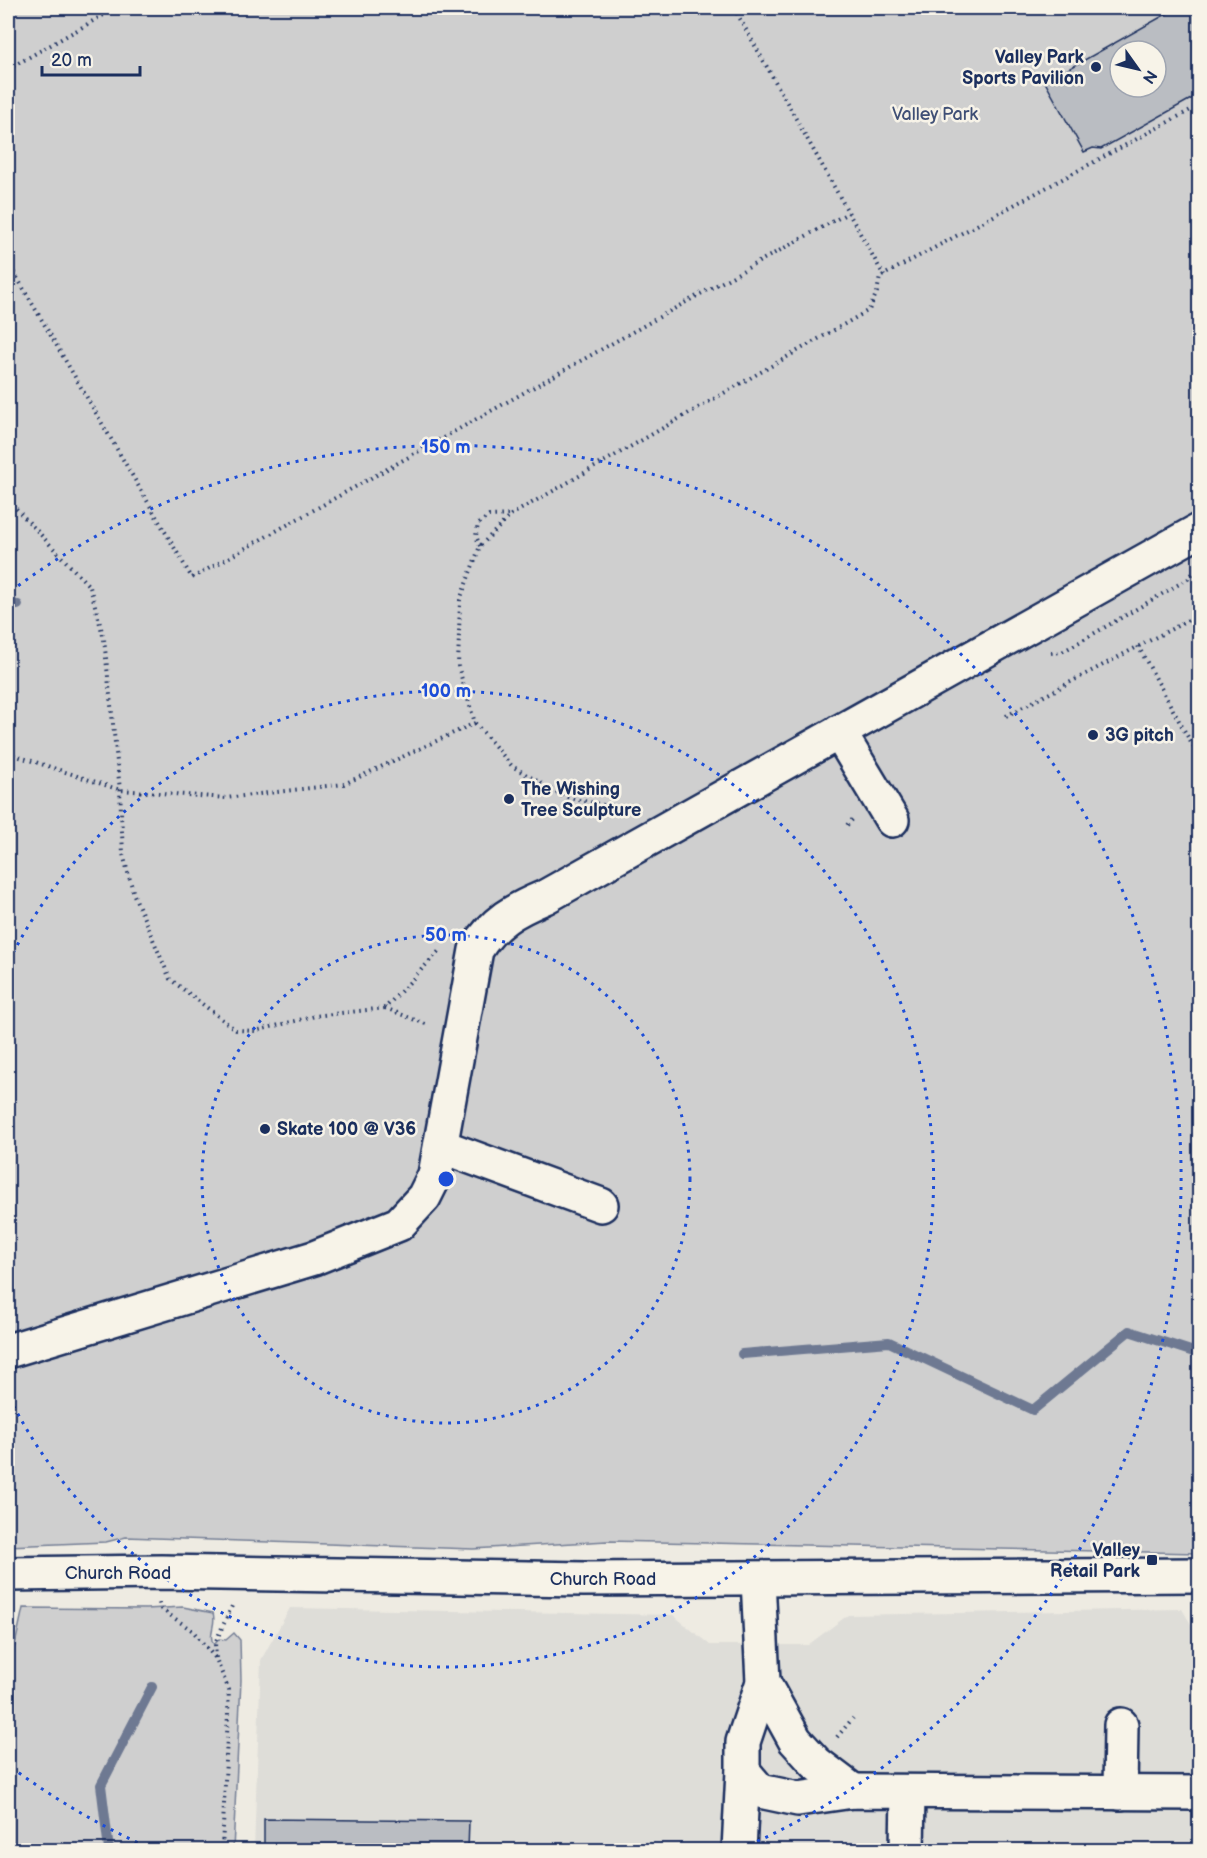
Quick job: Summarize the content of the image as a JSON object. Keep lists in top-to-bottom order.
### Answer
{
  "streets": {
    "street": ["Church Road"]
  },
  "parks": ["Valley Park"],
  "places": {
    "other": [
      "Valley Park Sports Pavilion",
      "3G pitch",
      "The Wishing Tree Sculpture",
      "Skate 100 @ V36"
    ],
    "transit": ["Valley Retail Park"]
  },
  "scale_bar": "20 m",
  "north": "bottom right",
  "rings": ["150 m", "100 m", "50 m"]
}
